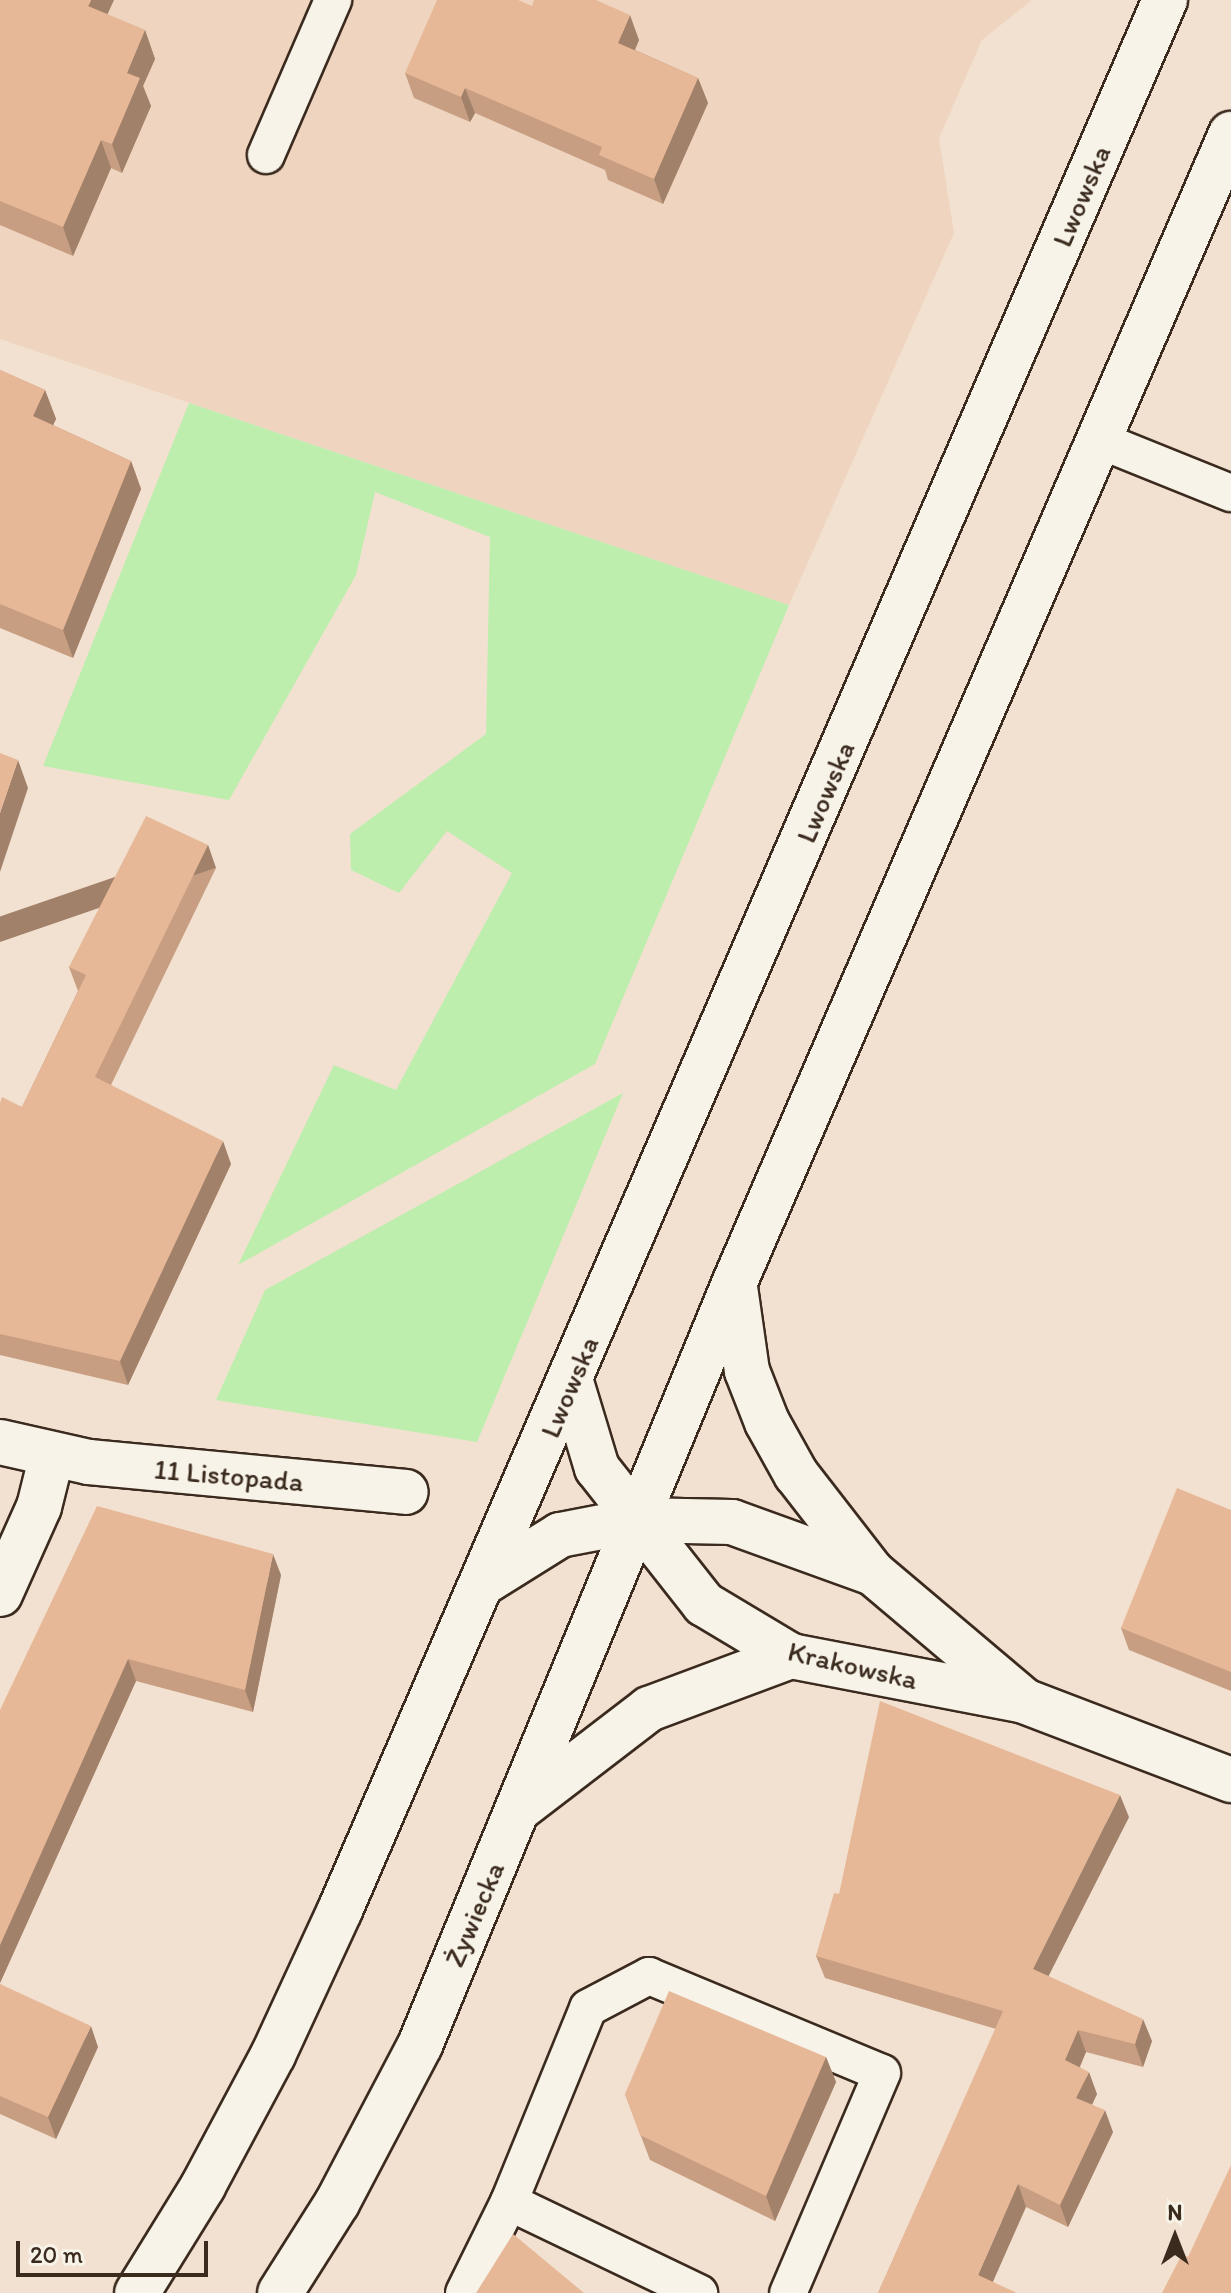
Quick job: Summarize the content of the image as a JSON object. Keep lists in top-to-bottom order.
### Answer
{
  "streets": {
    "main road": [
      "Lwowska",
      "11 Listopada",
      "Krakowska",
      "Żywiecka"
    ]
  },
  "crossings": [
    ["Lwowska", "Krakowska"],
    ["Krakowska", "Żywiecka"]
  ],
  "scale_bar": "20 m",
  "north": "top"
}
